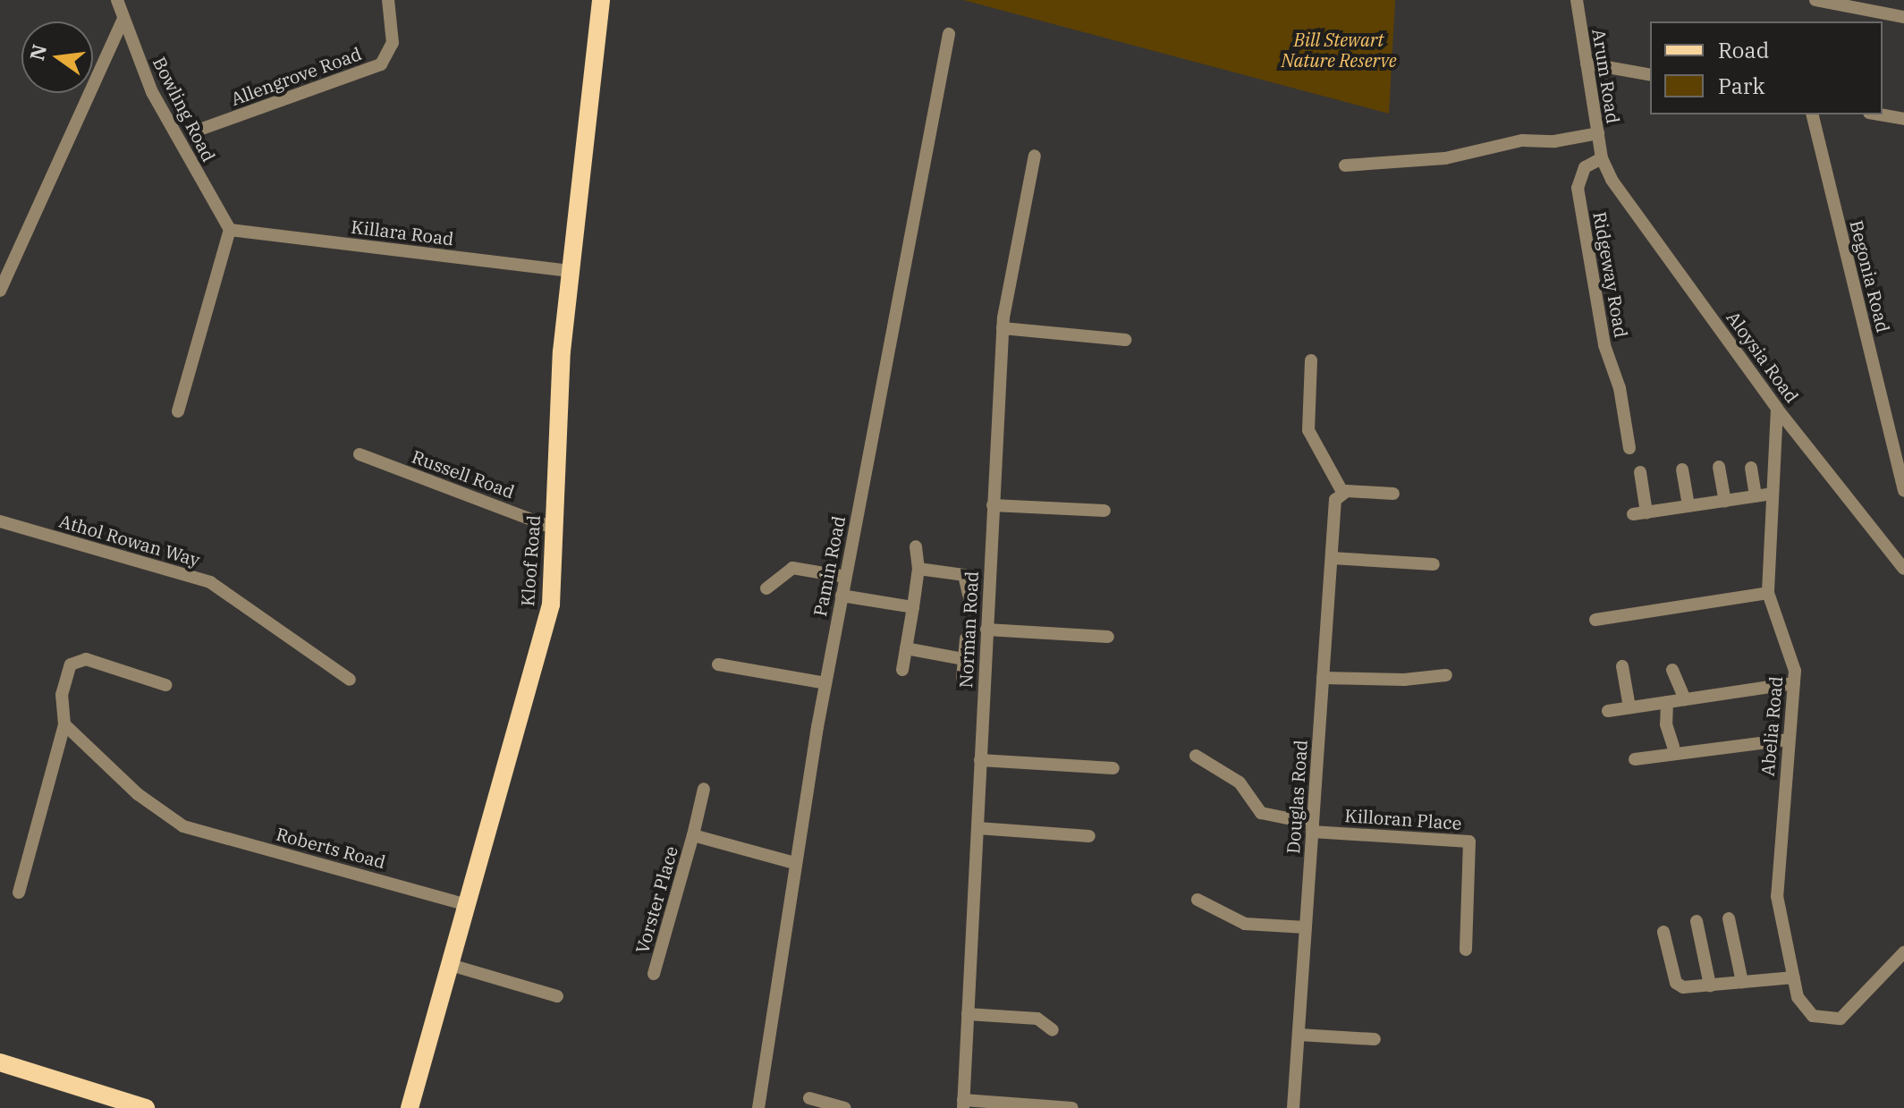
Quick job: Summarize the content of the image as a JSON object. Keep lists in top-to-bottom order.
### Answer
{
  "streets": {
    "main road": ["Kloof Road"],
    "street": [
      "Allengrove Road",
      "Arum Road",
      "Bowling Road",
      "Killara Road",
      "Ridgeway Road",
      "Begonia Road",
      "Aloysia Road",
      "Russell Road",
      "Athol Rowan Way",
      "Pamin Road",
      "Norman Road",
      "Abelia Road",
      "Douglas Road",
      "Killoran Place",
      "Roberts Road",
      "Vorster Place"
    ]
  },
  "crossings": [
    ["Arum Road", "Ridgeway Road"],
    ["Arum Road", "Aloysia Road"],
    ["Bowling Road", "Killara Road"],
    ["Killara Road", "Kloof Road"],
    ["Ridgeway Road", "Aloysia Road"],
    ["Aloysia Road", "Abelia Road"],
    ["Russell Road", "Kloof Road"],
    ["Kloof Road", "Roberts Road"],
    ["Pamin Road", "Vorster Place"],
    ["Douglas Road", "Killoran Place"]
  ],
  "parks": ["Bill Stewart Nature Reserve"],
  "legend": ["Road", "Park"],
  "north": "left"
}
